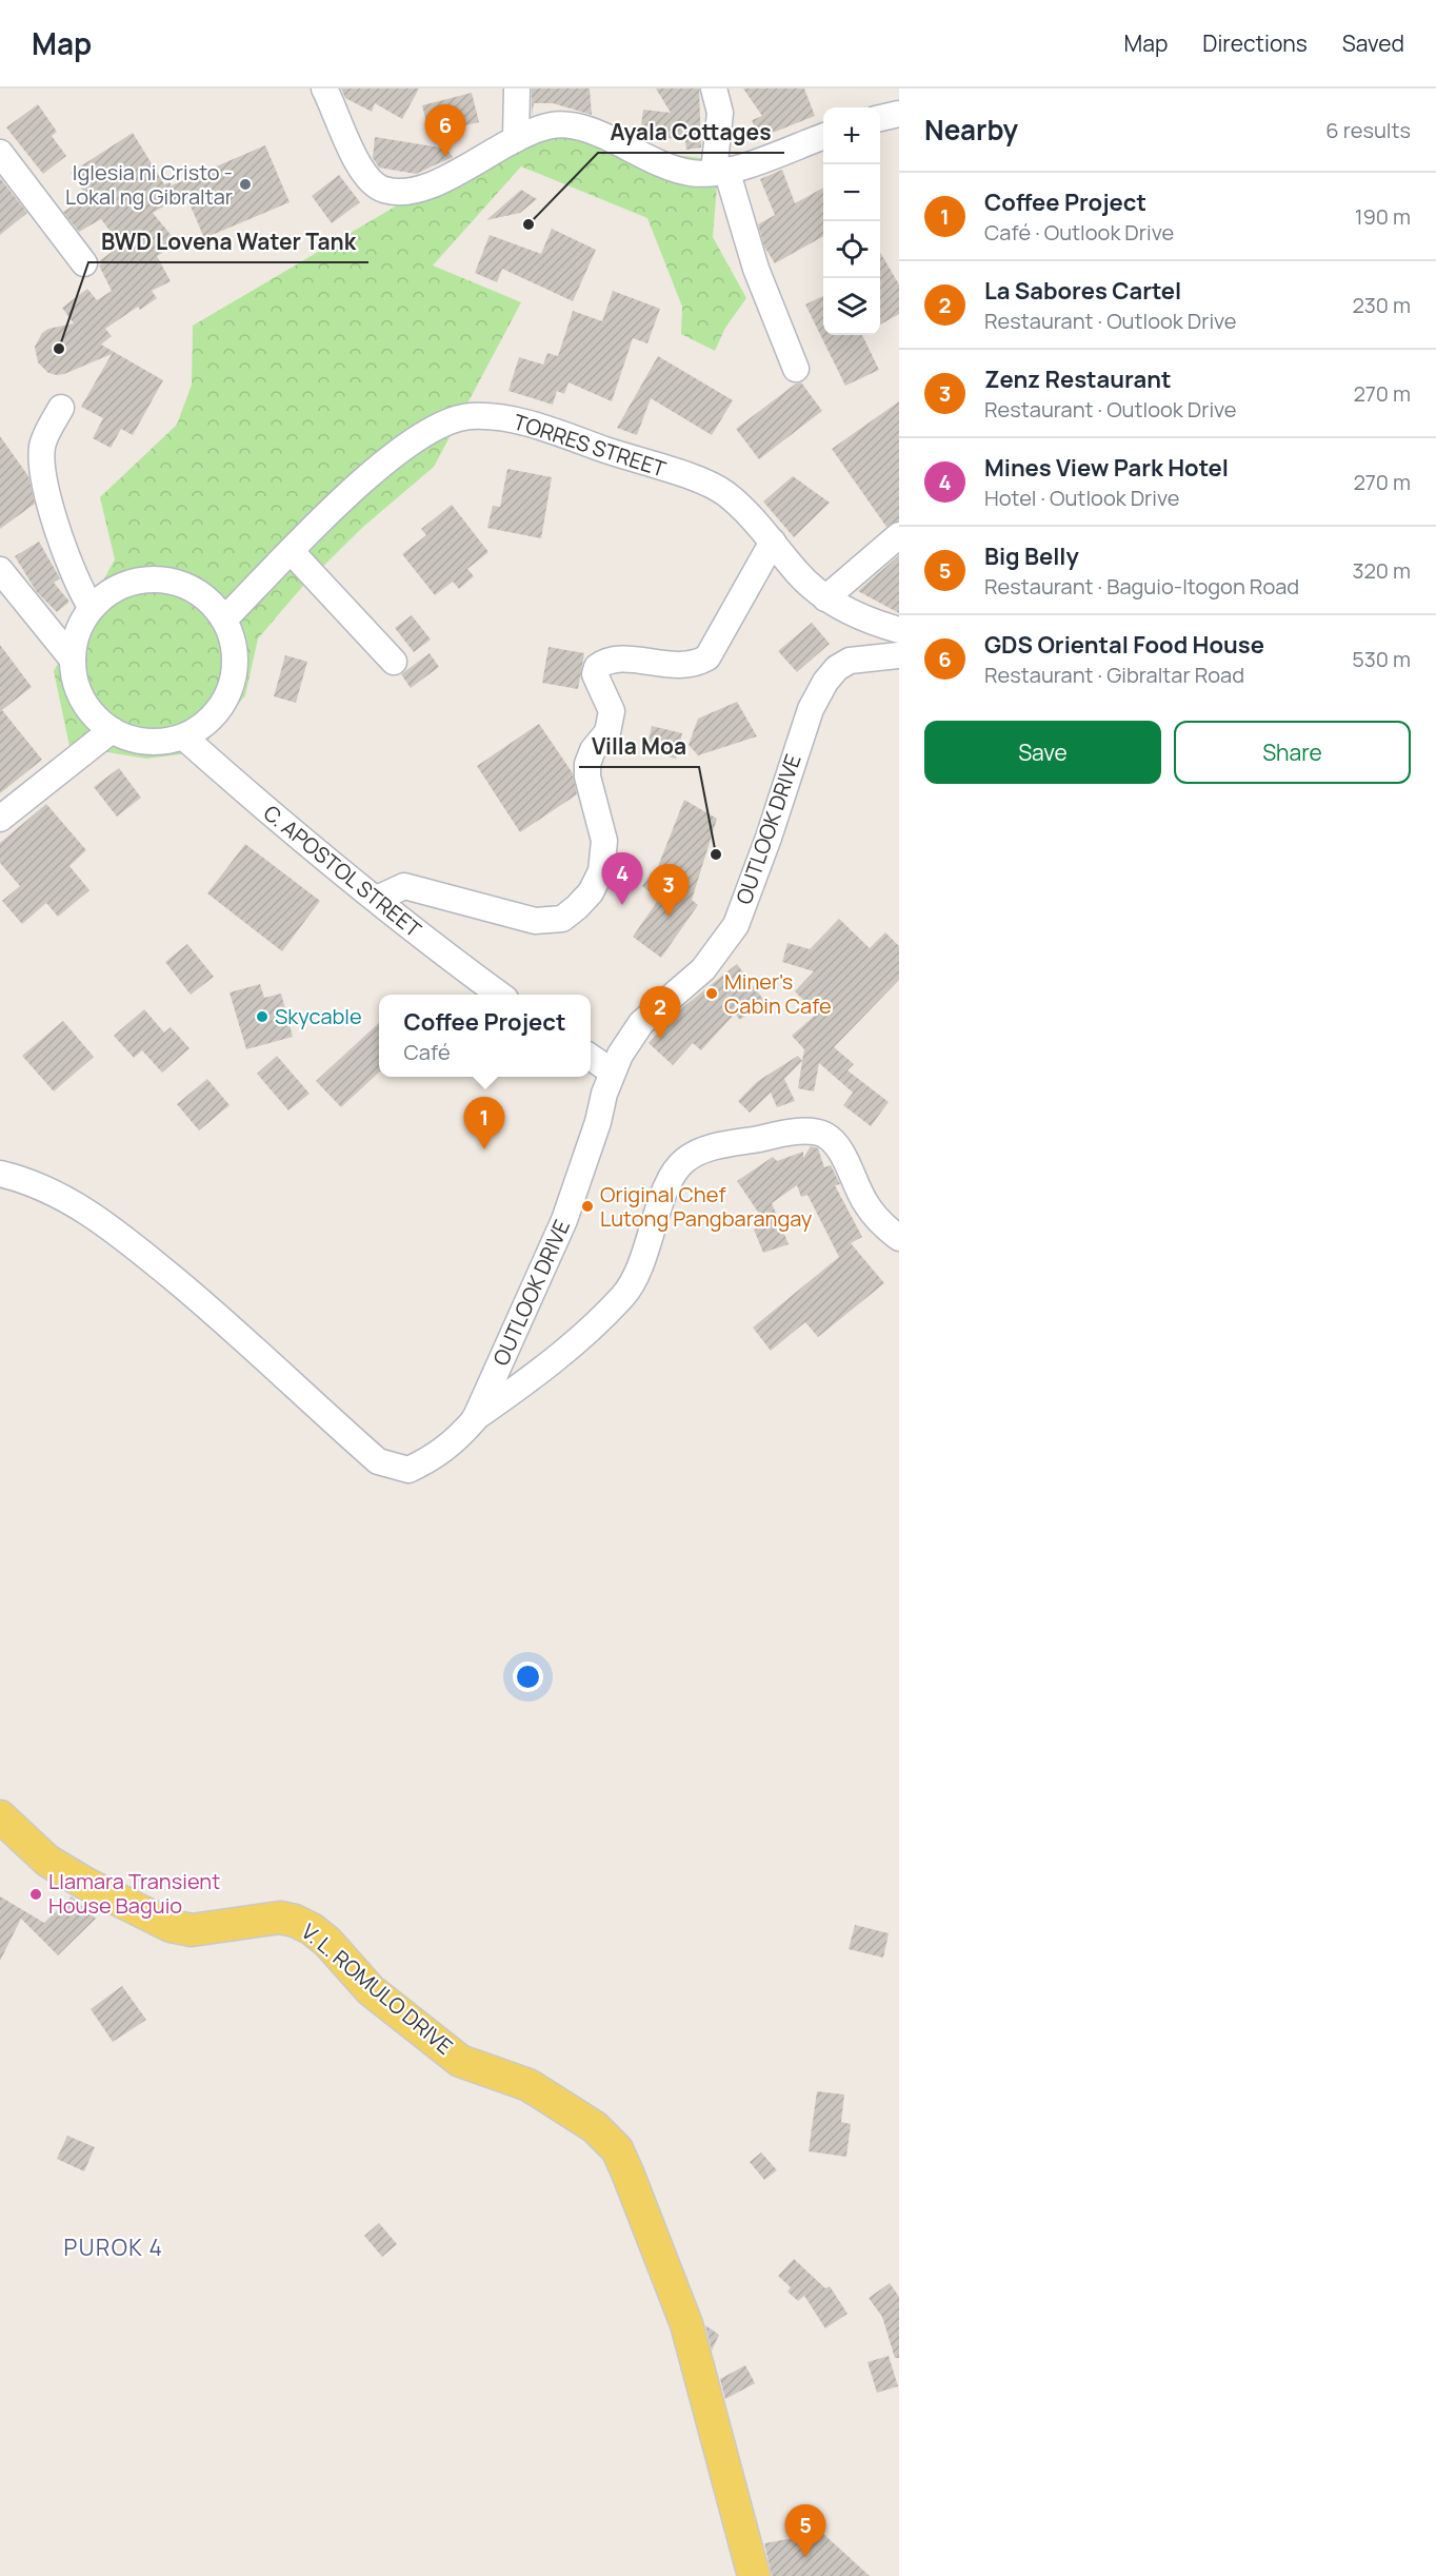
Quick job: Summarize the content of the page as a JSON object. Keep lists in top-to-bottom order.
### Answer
{
  "streets": {
    "main road": ["V. L. ROMULO DRIVE"],
    "street": ["TORRES STREET", "OUTLOOK DRIVE", "C. APOSTOL STREET"]
  },
  "crossings": [
    ["TORRES STREET", "C. APOSTOL STREET"]
  ],
  "districts": ["PUROK 4"],
  "places": [
    "Iglesia ni Cristo - Lokal ng Gibraltar",
    "Ayala Cottages",
    "BWD Lovena Water Tank",
    "Villa Moa",
    "Miner's Cabin Cafe",
    "Skycable",
    "Original Chef Lutong Pangbarangay",
    "Llamara Transient House Baguio"
  ],
  "page": {
    "header": "Map",
    "nav": ["Map", "Directions", "Saved"],
    "heading": ["Nearby", "6 results"],
    "pins": [
      "6",
      "4",
      "3",
      "2",
      "1",
      "5"
    ],
    "map_buttons": ["+", "−"],
    "list": [
      {
        "mark": "1",
        "name": "Coffee Project",
        "note": "Café · Outlook Drive",
        "value": "190 m"
      },
      {
        "mark": "2",
        "name": "La Sabores Cartel",
        "note": "Restaurant · Outlook Drive",
        "value": "230 m"
      },
      {
        "mark": "3",
        "name": "Zenz Restaurant",
        "note": "Restaurant · Outlook Drive",
        "value": "270 m"
      },
      {
        "mark": "4",
        "name": "Mines View Park Hotel",
        "note": "Hotel · Outlook Drive",
        "value": "270 m"
      },
      {
        "mark": "5",
        "name": "Big Belly",
        "note": "Restaurant · Baguio-Itogon Road",
        "value": "320 m"
      },
      {
        "mark": "6",
        "name": "GDS Oriental Food House",
        "note": "Restaurant · Gibraltar Road",
        "value": "530 m"
      }
    ],
    "buttons": ["Save", "Share"],
    "popup": ["Coffee Project", "Café"]
  }
}
